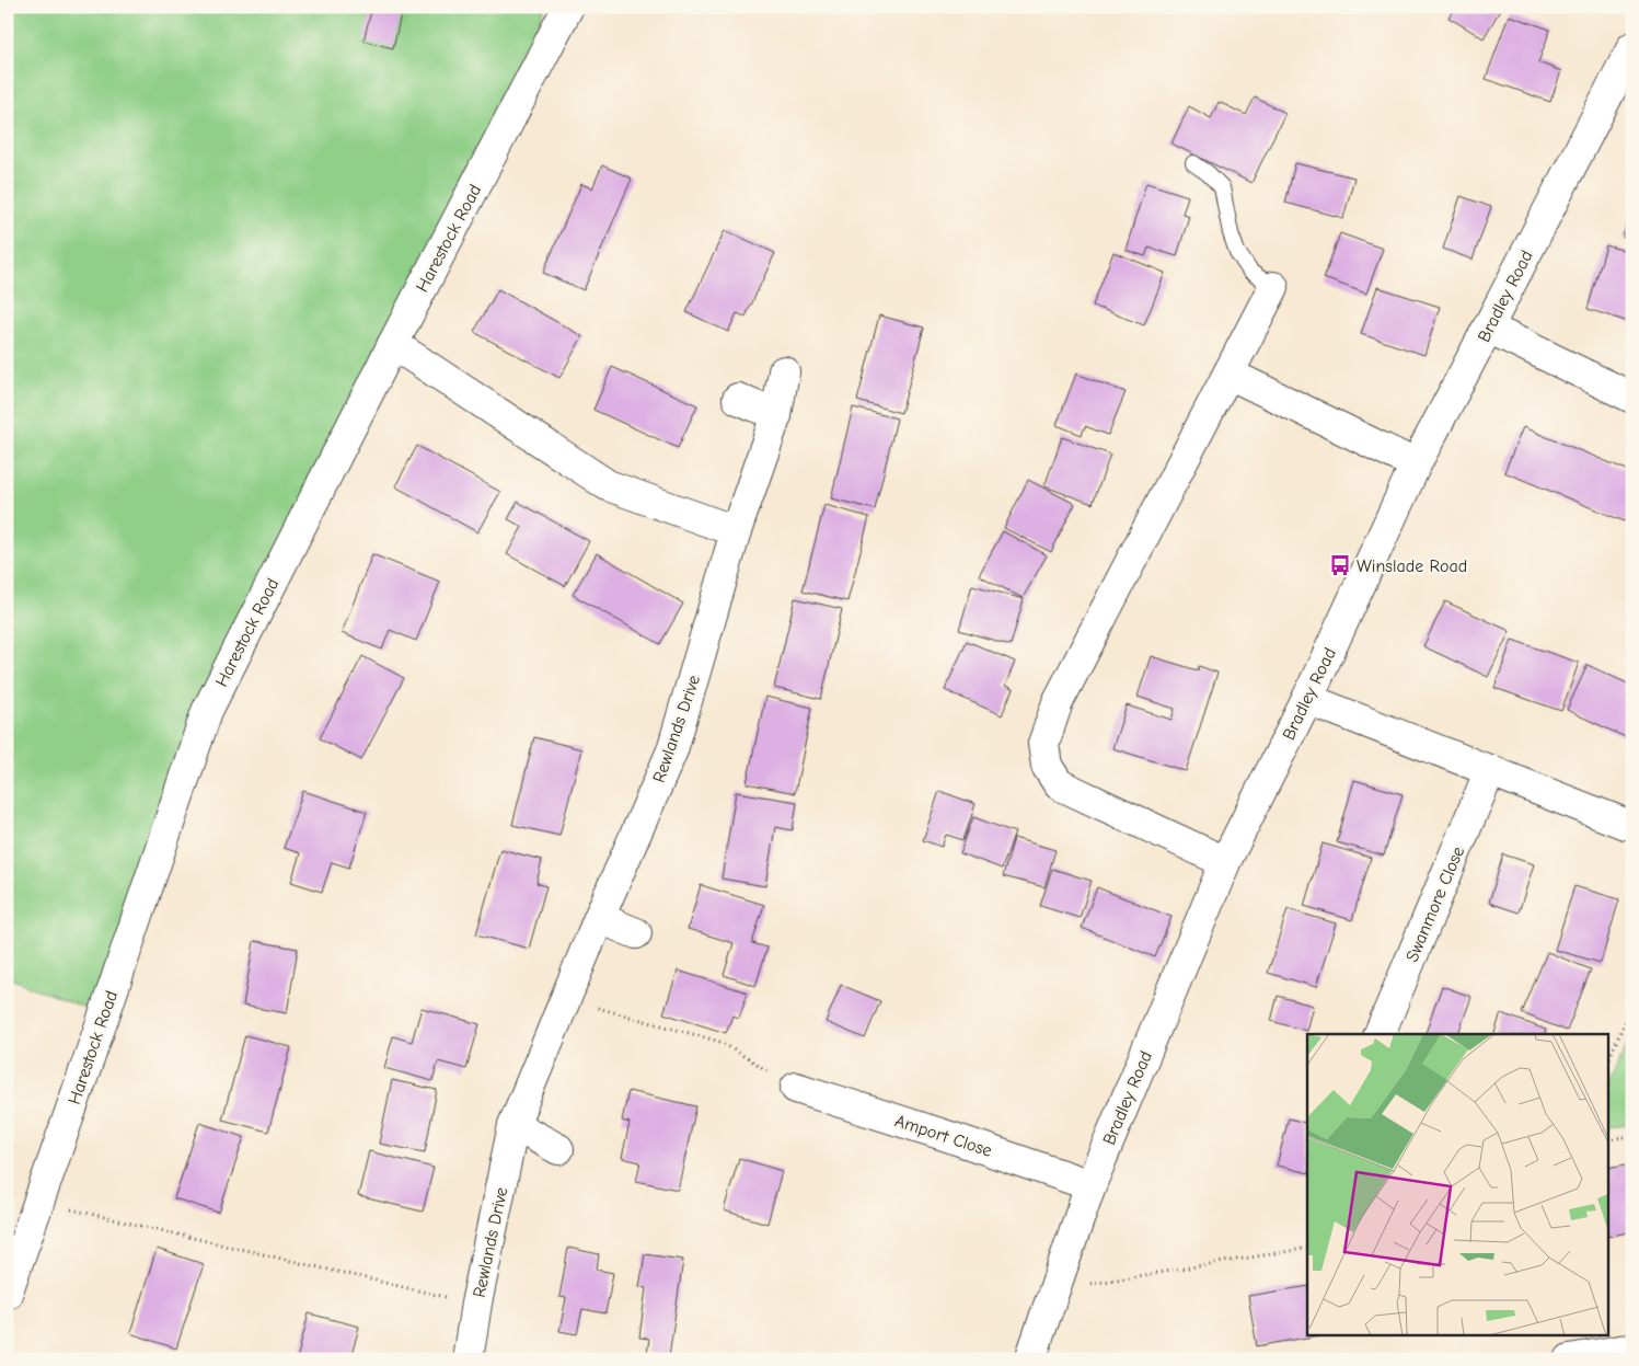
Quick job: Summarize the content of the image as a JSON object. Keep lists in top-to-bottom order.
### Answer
{
  "streets": {
    "street": [
      "Harestock Road",
      "Bradley Road",
      "Rewlands Drive",
      "Swanmore Close",
      "Amport Close"
    ]
  },
  "crossings": [
    ["Bradley Road", "Amport Close"]
  ],
  "places": {
    "bus stop": ["Winslade Road"]
  }
}
